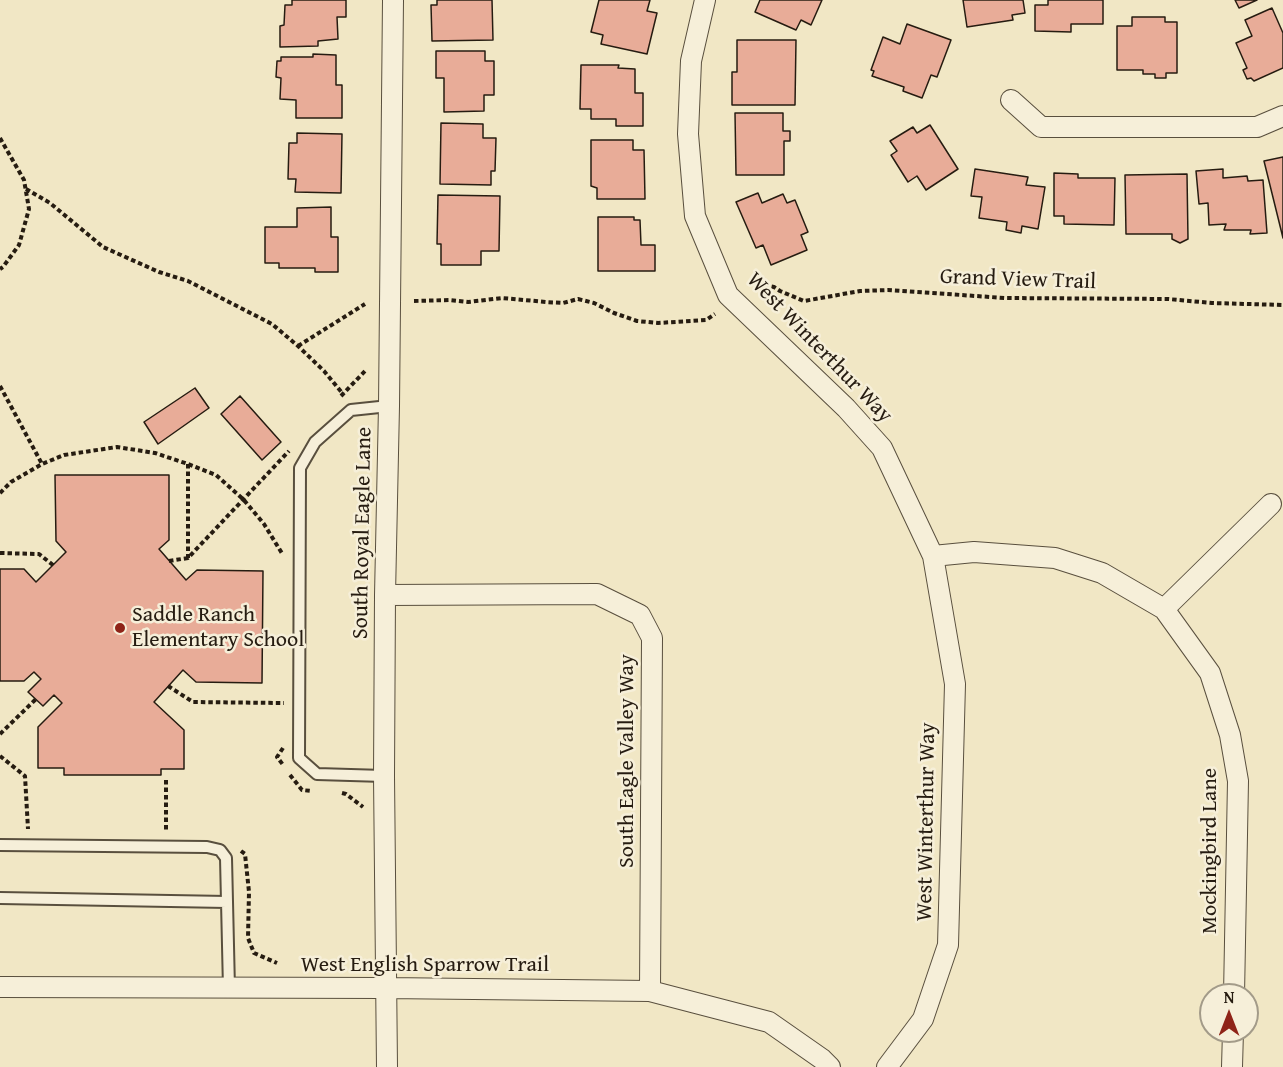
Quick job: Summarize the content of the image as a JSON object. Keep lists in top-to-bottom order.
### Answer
{
  "streets": {
    "street": [
      "West Winterthur Way",
      "South Royal Eagle Lane",
      "South Eagle Valley Way",
      "Mockingbird Lane",
      "West English Sparrow Trail"
    ],
    "path": ["Grand View Trail"]
  },
  "crossings": [
    ["West Winterthur Way", "Mockingbird Lane"],
    ["South Royal Eagle Lane", "South Eagle Valley Way"],
    ["South Royal Eagle Lane", "West English Sparrow Trail"],
    ["South Eagle Valley Way", "West English Sparrow Trail"]
  ],
  "places": ["Saddle Ranch Elementary School"],
  "north": "top"
}
